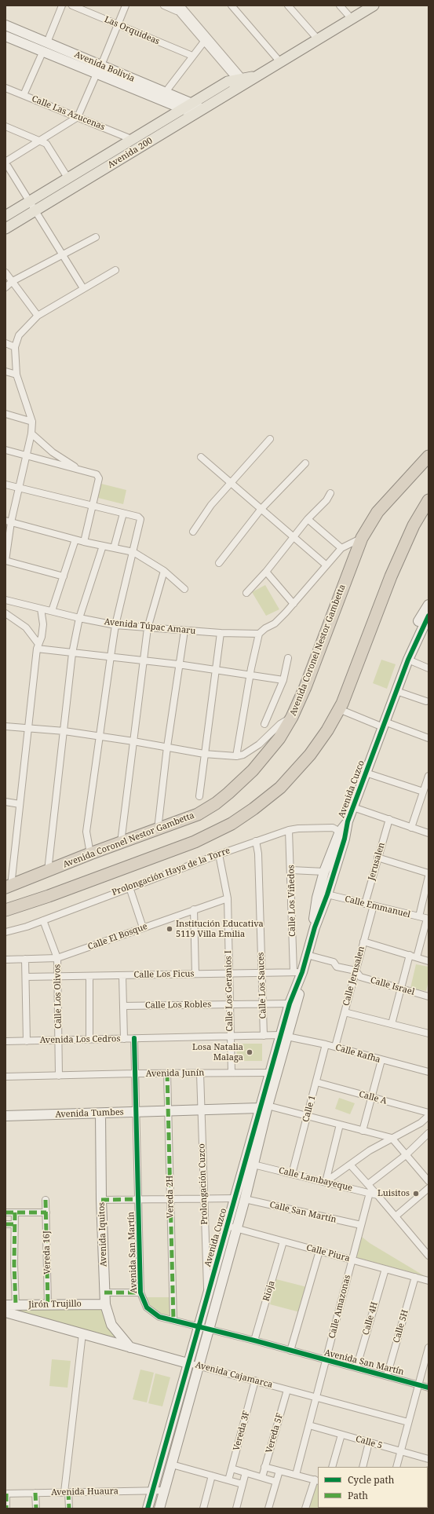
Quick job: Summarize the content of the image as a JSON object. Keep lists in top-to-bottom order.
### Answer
{
  "streets": {
    "highway": ["Avenida Coronel Nestor Gambetta"],
    "main road": ["Avenida 200"],
    "street": [
      "Las Orquideas",
      "Avenida Bolivia",
      "Calle Las Azucenas",
      "Avenida Túpac Amaru",
      "Avenida Cuzco",
      "Jerusalen",
      "Prolongación Haya de la Torre",
      "Calle Los Viñedos",
      "Calle Emmanuel",
      "Calle El Bosque",
      "Calle Los Ficus",
      "Calle Jerusalen",
      "Calle Los Sauces",
      "Calle Israel",
      "Calle Los Geranios I",
      "Calle Los Olivos",
      "Calle Los Robles",
      "Avenida Los Cedros",
      "Calle Rafha",
      "Avenida Junín",
      "Calle A",
      "Calle 1",
      "Avenida Tumbes",
      "Calle Lambayeque",
      "Prolongación Cuzco",
      "Vereda 2H",
      "Calle San Martín",
      "Avenida Iquitos",
      "Vereda 16J",
      "Avenida San Martín",
      "Calle Piura",
      "Rioja",
      "Jirón Trujillo",
      "Calle Amazonas",
      "Calle 4H",
      "Calle 5H",
      "Avenida Cajamarca",
      "Vereda 3F",
      "Vereda 5F",
      "Calle 5",
      "Avenida Huaura"
    ]
  },
  "crossings": [
    ["Avenida Bolivia", "Avenida 200"],
    ["Calle Las Azucenas", "Avenida 200"],
    ["Avenida Cuzco", "Prolongación Haya de la Torre"],
    ["Avenida Cuzco", "Calle Los Viñedos"],
    ["Avenida Cuzco", "Calle Emmanuel"],
    ["Avenida Cuzco", "Calle Los Ficus"],
    ["Avenida Cuzco", "Calle Israel"],
    ["Avenida Cuzco", "Calle Los Robles"],
    ["Avenida Cuzco", "Avenida Los Cedros"],
    ["Avenida Cuzco", "Calle Rafha"],
    ["Avenida Cuzco", "Avenida Junín"],
    ["Avenida Cuzco", "Avenida Tumbes"],
    ["Avenida Cuzco", "Calle Lambayeque"],
    ["Avenida Cuzco", "Prolongación Cuzco"],
    ["Avenida Cuzco", "Calle San Martín"],
    ["Avenida Cuzco", "Avenida San Martín"],
    ["Avenida Cuzco", "Calle Piura"],
    ["Avenida Cuzco", "Avenida Cajamarca"],
    ["Avenida Cuzco", "Avenida Huaura"],
    ["Jerusalen", "Calle Emmanuel"],
    ["Prolongación Haya de la Torre", "Calle Los Viñedos"],
    ["Prolongación Haya de la Torre", "Calle Los Sauces"],
    ["Prolongación Haya de la Torre", "Calle Los Geranios I"],
    ["Prolongación Haya de la Torre", "Calle Los Olivos"],
    ["Calle Los Viñedos", "Calle Los Ficus"],
    ["Calle Emmanuel", "Calle Jerusalen"],
    ["Calle El Bosque", "Calle Los Geranios I"],
    ["Calle El Bosque", "Calle Los Olivos"],
    ["Calle Los Ficus", "Calle Los Sauces"],
    ["Calle Los Ficus", "Calle Los Geranios I"],
    ["Calle Los Ficus", "Calle Los Olivos"],
    ["Calle Jerusalen", "Calle Israel"],
    ["Calle Jerusalen", "Calle Rafha"],
    ["Calle Los Sauces", "Calle Los Robles"],
    ["Calle Los Sauces", "Avenida Los Cedros"],
    ["Calle Los Geranios I", "Calle Los Robles"],
    ["Calle Los Geranios I", "Avenida Los Cedros"],
    ["Calle Los Geranios I", "Avenida Junín"],
    ["Calle Los Olivos", "Avenida Los Cedros"],
    ["Calle Los Olivos", "Avenida Junín"],
    ["Avenida Los Cedros", "Calle Rafha"],
    ["Avenida Los Cedros", "Avenida San Martín"],
    ["Calle Rafha", "Calle 1"],
    ["Avenida Junín", "Prolongación Cuzco"],
    ["Avenida Junín", "Vereda 2H"],
    ["Avenida Junín", "Avenida San Martín"],
    ["Calle A", "Calle 1"],
    ["Calle 1", "Calle Lambayeque"],
    ["Avenida Tumbes", "Prolongación Cuzco"],
    ["Avenida Tumbes", "Vereda 2H"],
    ["Avenida Tumbes", "Avenida Iquitos"],
    ["Avenida Tumbes", "Avenida San Martín"],
    ["Calle Lambayeque", "Calle Amazonas"],
    ["Vereda 2H", "Avenida San Martín"],
    ["Calle San Martín", "Calle Amazonas"],
    ["Avenida Iquitos", "Jirón Trujillo"],
    ["Avenida Iquitos", "Avenida Cajamarca"],
    ["Vereda 16J", "Jirón Trujillo"],
    ["Avenida San Martín", "Rioja"],
    ["Avenida San Martín", "Calle Amazonas"],
    ["Avenida San Martín", "Calle 4H"],
    ["Avenida San Martín", "Calle 5H"],
    ["Calle Piura", "Rioja"],
    ["Calle Piura", "Calle Amazonas"],
    ["Calle Piura", "Calle 4H"],
    ["Calle Piura", "Calle 5H"],
    ["Calle Amazonas", "Avenida Cajamarca"],
    ["Calle Amazonas", "Calle 5"],
    ["Avenida Cajamarca", "Vereda 3F"],
    ["Avenida Cajamarca", "Vereda 5F"]
  ],
  "places": ["Institución Educativa 5119 Villa Emilia", "Losa Natalia Malaga", "Luisitos"],
  "legend": ["Cycle path", "Path"]
}
